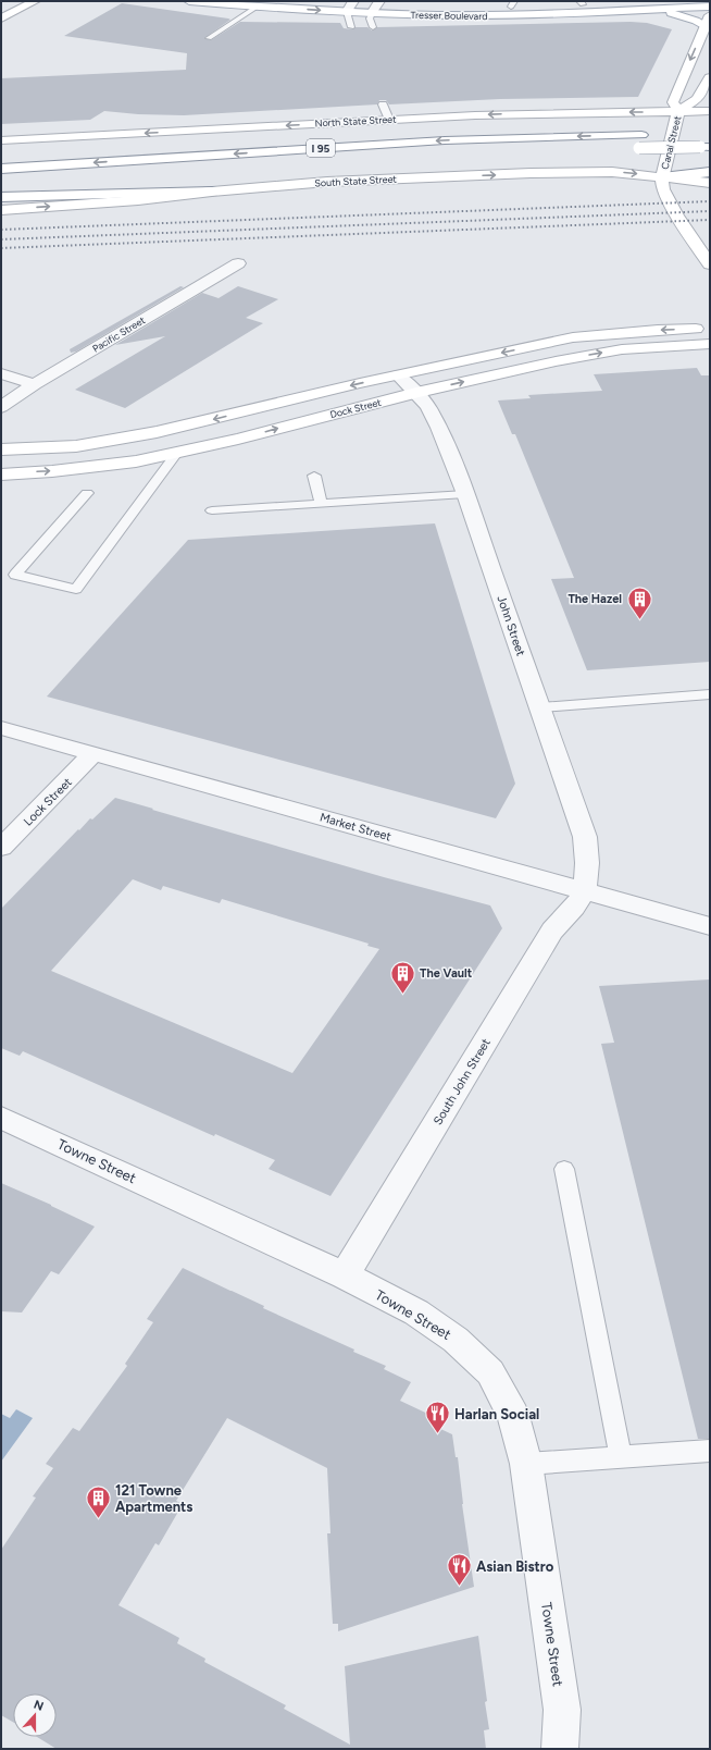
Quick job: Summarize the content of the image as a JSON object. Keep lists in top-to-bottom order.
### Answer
{
  "streets": {
    "main road": [
      "Tresser Boulevard",
      "North State Street",
      "Canal Street",
      "I 95",
      "South State Street",
      "Dock Street"
    ],
    "street": [
      "Pacific Street",
      "John Street",
      "Lock Street",
      "Market Street",
      "South John Street",
      "Towne Street"
    ]
  },
  "crossings": [
    ["North State Street", "Canal Street"],
    ["Canal Street", "South State Street"],
    ["Dock Street", "John Street"],
    ["John Street", "Market Street"],
    ["John Street", "South John Street"],
    ["Lock Street", "Market Street"],
    ["Market Street", "South John Street"],
    ["South John Street", "Towne Street"]
  ],
  "one_way": ["Canal Street"],
  "places": {
    "building": ["The Hazel", "The Vault", "121 Towne Apartments"],
    "restaurant": ["Harlan Social", "Asian Bistro"]
  },
  "north": "top"
}
